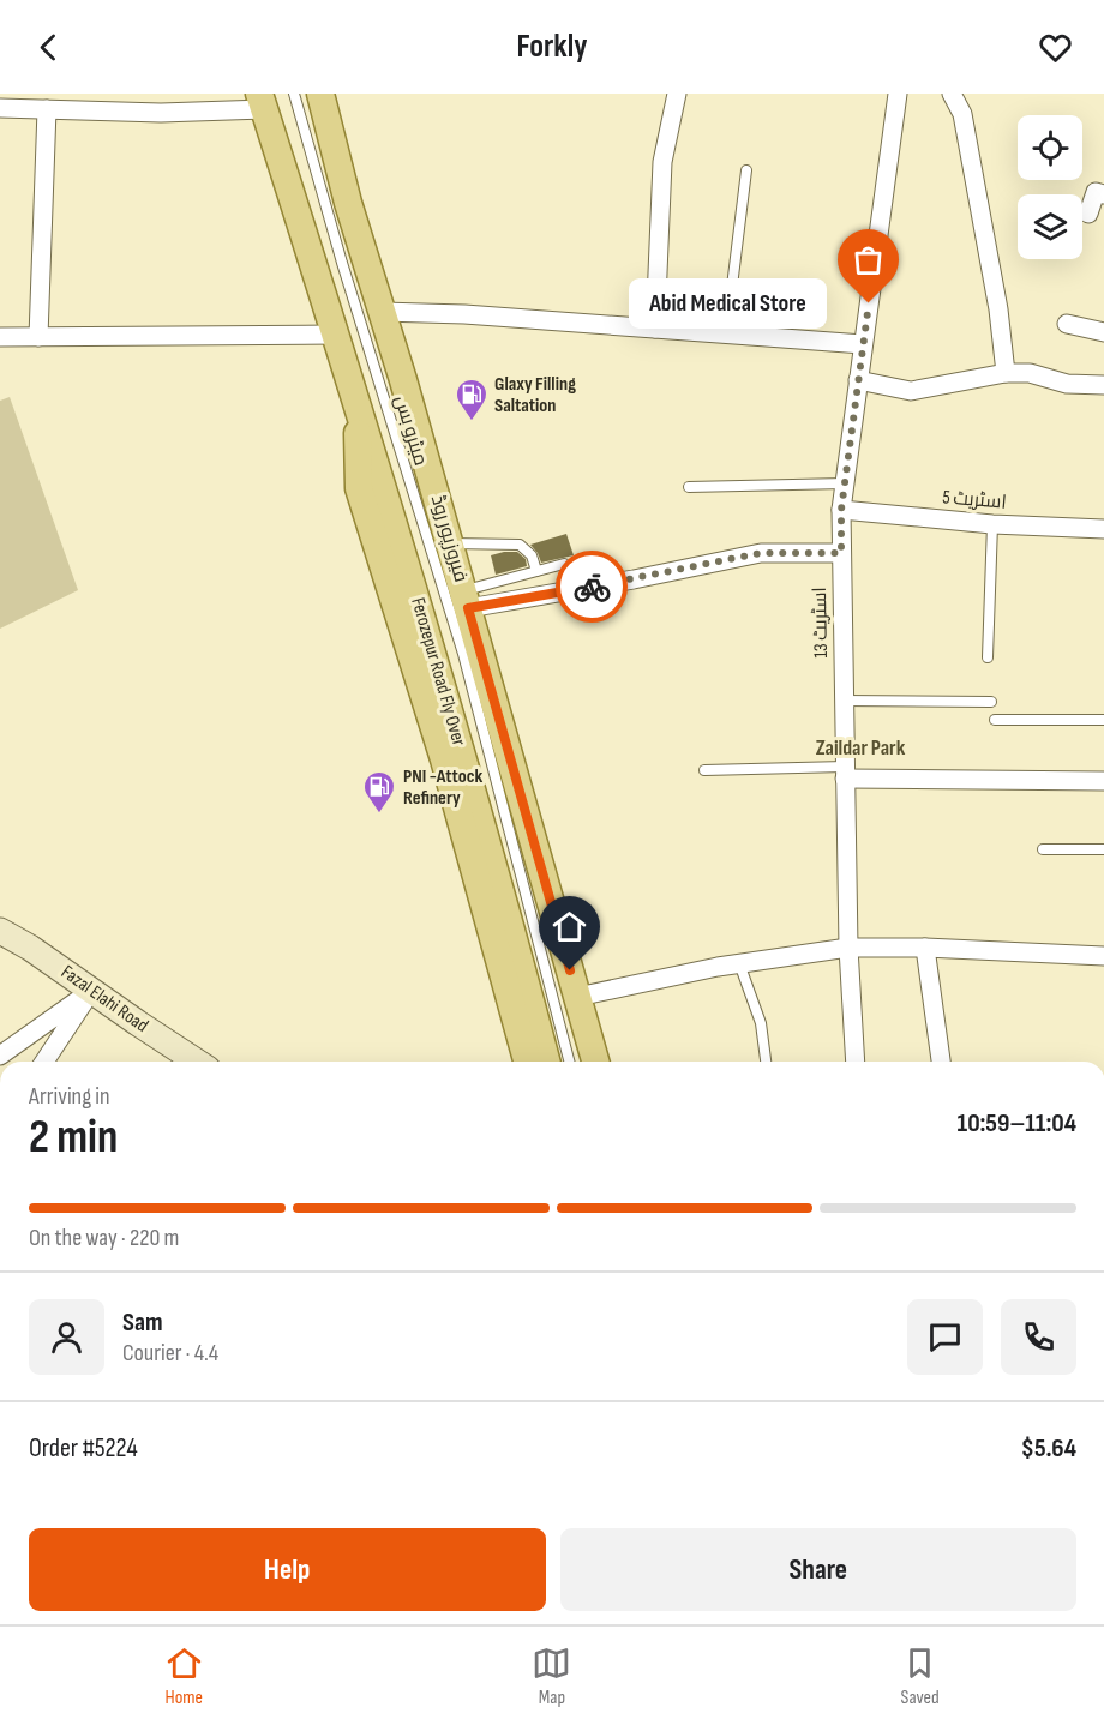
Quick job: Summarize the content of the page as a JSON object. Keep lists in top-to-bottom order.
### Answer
{
  "streets": {
    "main road": ["فیروزپور روڈ", "Ferozepur Road Fly Over"],
    "street": ["اسٹریٹ 5", "اسٹریٹ 13", "Fazal Elahi Road"],
    "lane": ["میٹرو بس"]
  },
  "crossings": [
    ["اسٹریٹ 5", "اسٹریٹ 13"]
  ],
  "districts": ["Zaildar Park"],
  "places": {
    "other": ["Abid Medical Store"],
    "fuel station": ["Glaxy Filling Saltation", "PNI -Attock Refinery"]
  },
  "page": {
    "header": "Forkly",
    "bubble": "Abid Medical Store",
    "heading": ["2 min", "Arriving in", "10:59–11:04"],
    "panel": [
      "Sam",
      "Courier · 4.4",
      "Order #5224",
      "$5.64"
    ],
    "bar": "On the way · 220 m",
    "buttons": ["Help", "Share"],
    "tabs": ["Home", "Map", "Saved"]
  }
}
